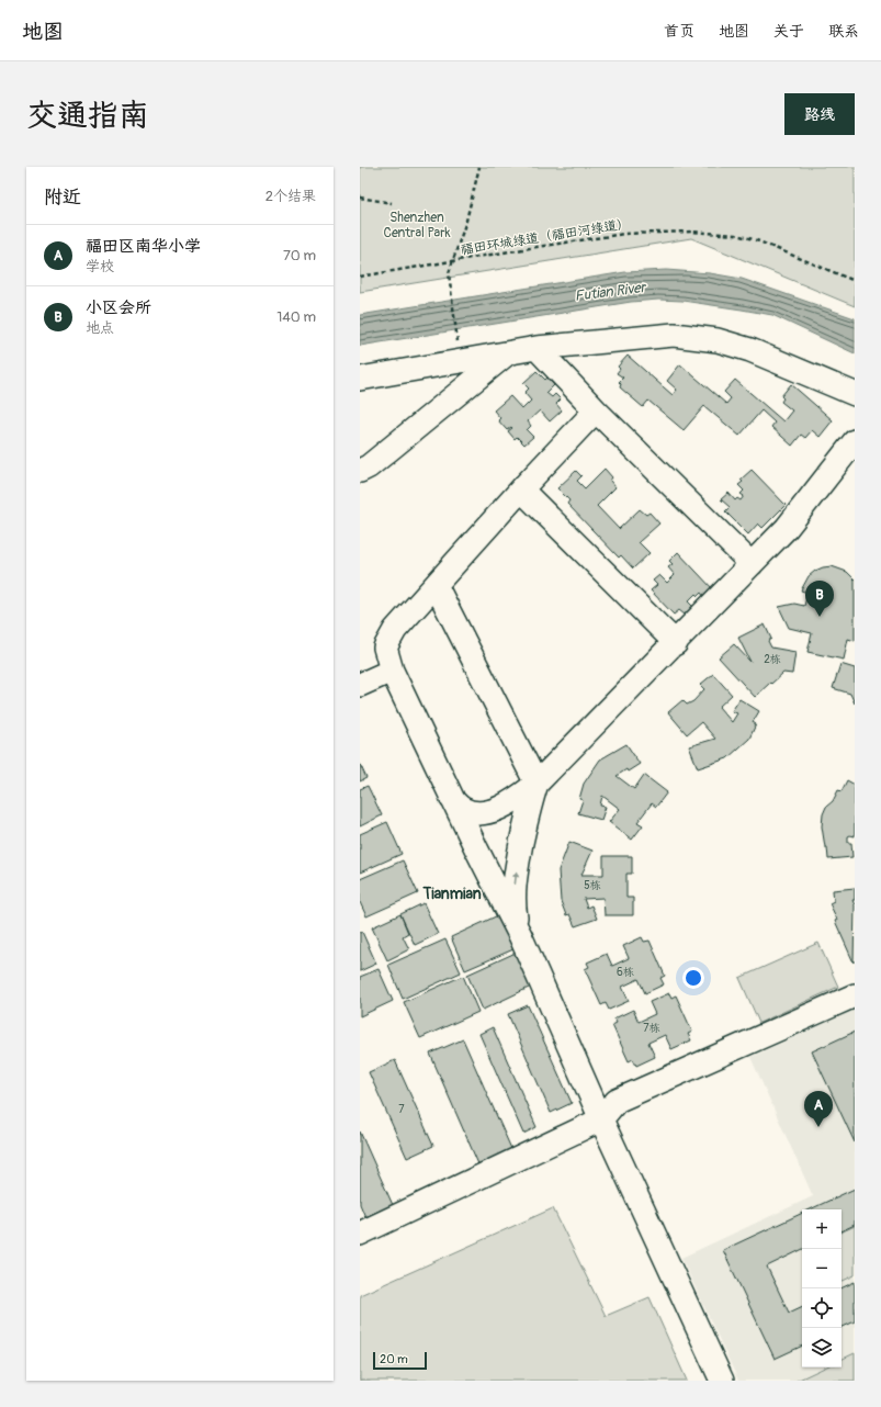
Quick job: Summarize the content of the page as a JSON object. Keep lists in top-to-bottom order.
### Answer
{
  "streets": {
    "path": ["福田环城绿道（福田河绿道）"]
  },
  "districts": ["Tianmian"],
  "water": ["Futian River"],
  "parks": ["Shenzhen Central Park"],
  "house_numbers": [
    "2栋",
    "5栋",
    "6栋",
    "7栋",
    "7"
  ],
  "scale_bar": "20 m",
  "page": {
    "header": "地图",
    "nav": [
      "首页",
      "地图",
      "关于",
      "联系"
    ],
    "title": "交通指南",
    "buttons": "路线",
    "heading": ["附近", "2个结果"],
    "list": [
      {
        "mark": "A",
        "name": "福田区南华小学",
        "note": "学校",
        "value": "70 m"
      },
      {
        "mark": "B",
        "name": "小区会所",
        "note": "地点",
        "value": "140 m"
      }
    ],
    "pins": ["B", "A"],
    "map_buttons": ["+", "−"],
    "scale": "20 m"
  }
}
